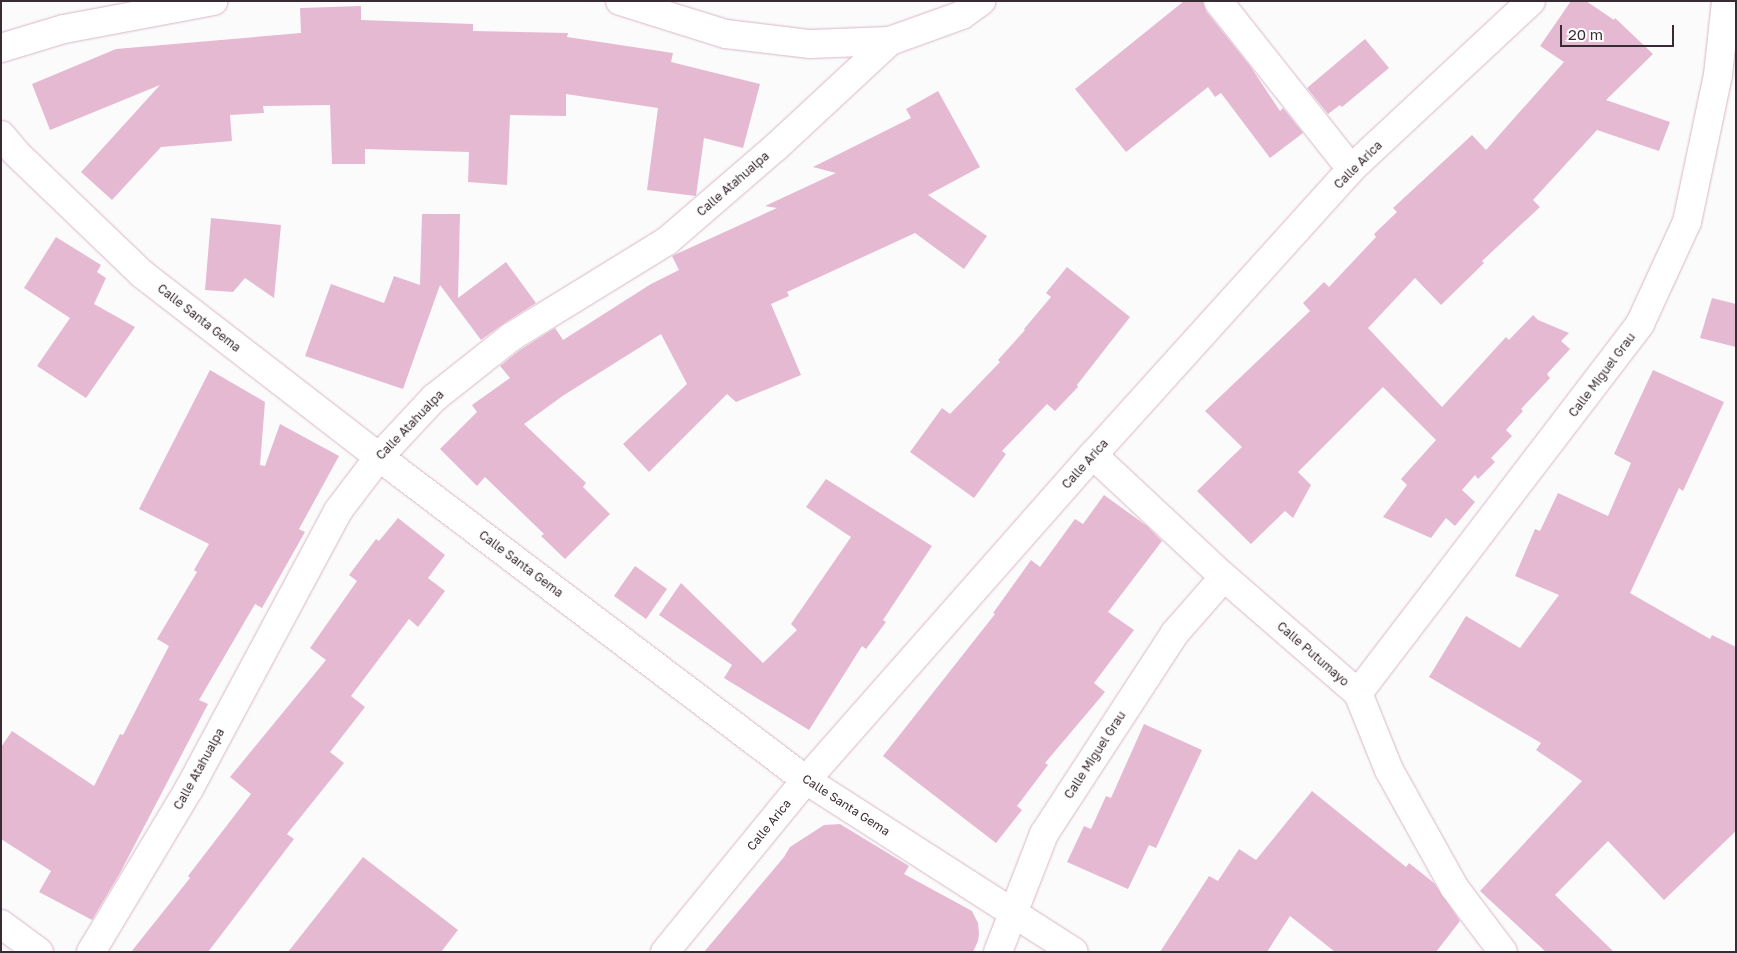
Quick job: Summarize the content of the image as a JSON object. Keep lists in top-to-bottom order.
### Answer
{
  "streets": {
    "street": [
      "Calle Arica",
      "Calle Atahualpa",
      "Calle Santa Gema",
      "Calle Miguel Grau",
      "Calle Putumayo"
    ]
  },
  "crossings": [
    ["Calle Arica", "Calle Santa Gema"],
    ["Calle Arica", "Calle Putumayo"],
    ["Calle Atahualpa", "Calle Santa Gema"],
    ["Calle Santa Gema", "Calle Miguel Grau"],
    ["Calle Miguel Grau", "Calle Putumayo"]
  ],
  "scale_bar": "20 m"
}
